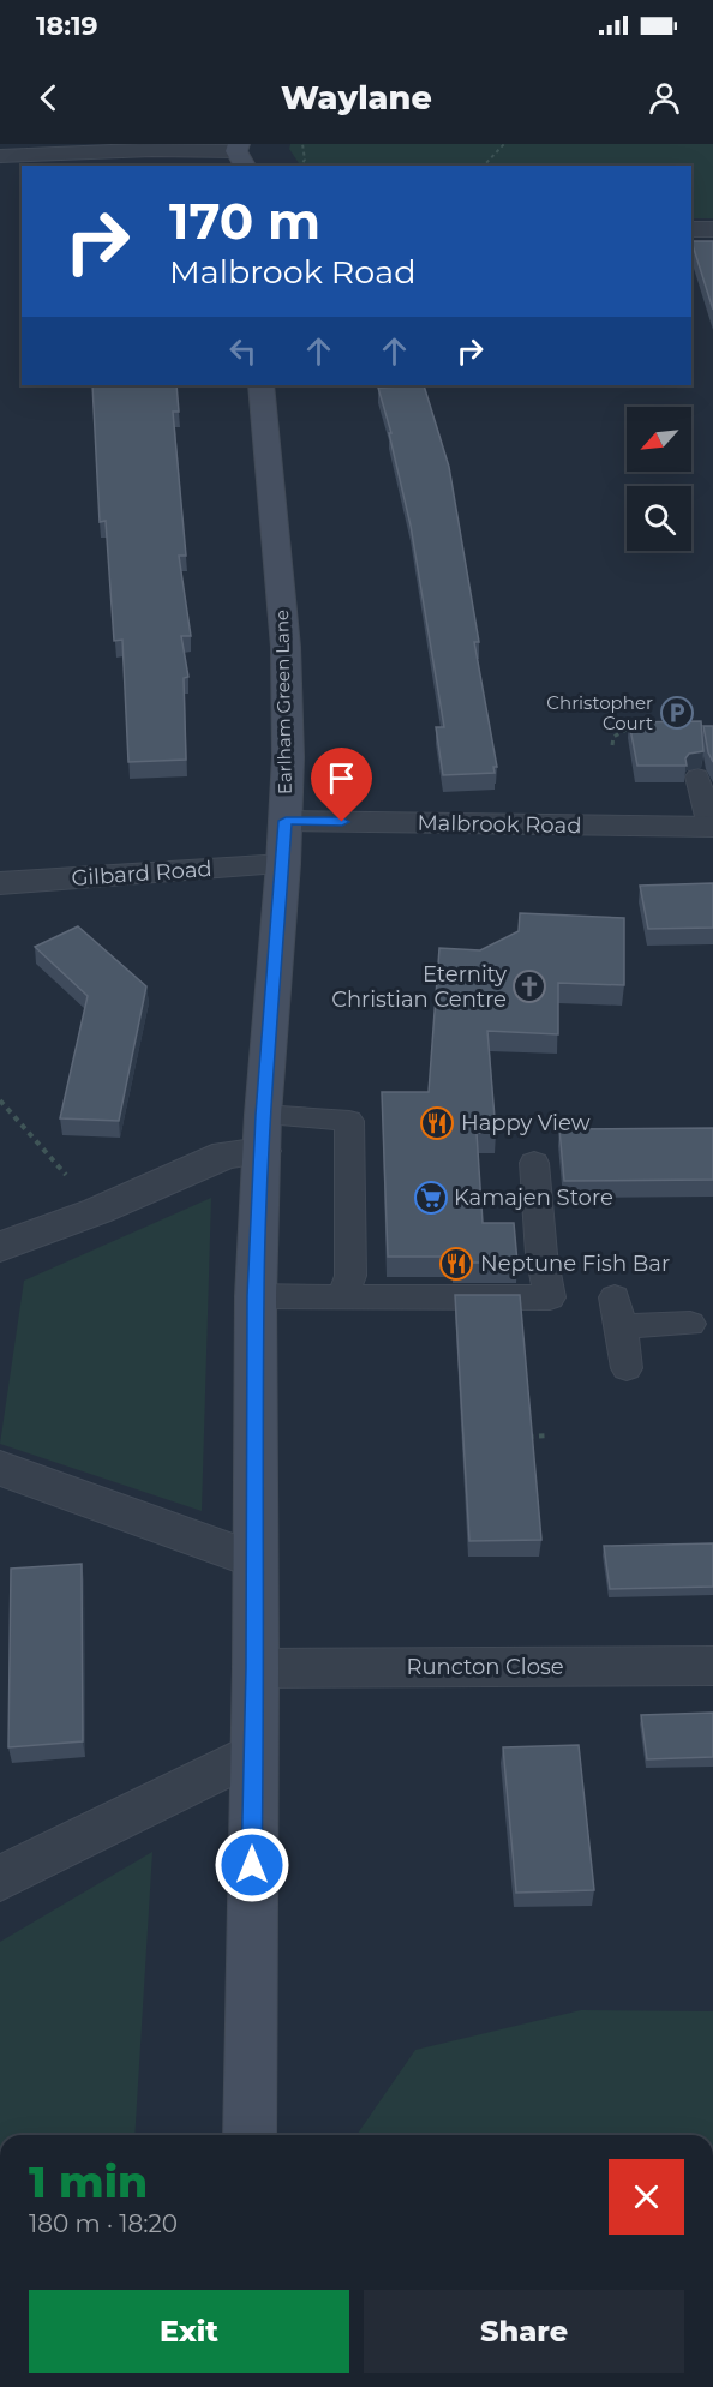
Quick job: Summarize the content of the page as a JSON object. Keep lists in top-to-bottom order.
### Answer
{
  "streets": {
    "street": [
      "Earlham Green Lane",
      "Malbrook Road",
      "Gilbard Road",
      "Runcton Close"
    ]
  },
  "crossings": [
    ["Earlham Green Lane", "Malbrook Road"],
    ["Earlham Green Lane", "Gilbard Road"],
    ["Earlham Green Lane", "Runcton Close"]
  ],
  "places": {
    "parking": ["Christopher Court"],
    "church": ["Eternity Christian Centre"],
    "restaurant": ["Happy View", "Neptune Fish Bar"],
    "supermarket": ["Kamajen Store"]
  },
  "north": "bottom left",
  "page": {
    "status": "18:19",
    "header": "Waylane",
    "turn": ["170 m", "Malbrook Road"],
    "heading": ["1 min", "180 m · 18:20"],
    "buttons": ["Exit", "Share"]
  }
}
